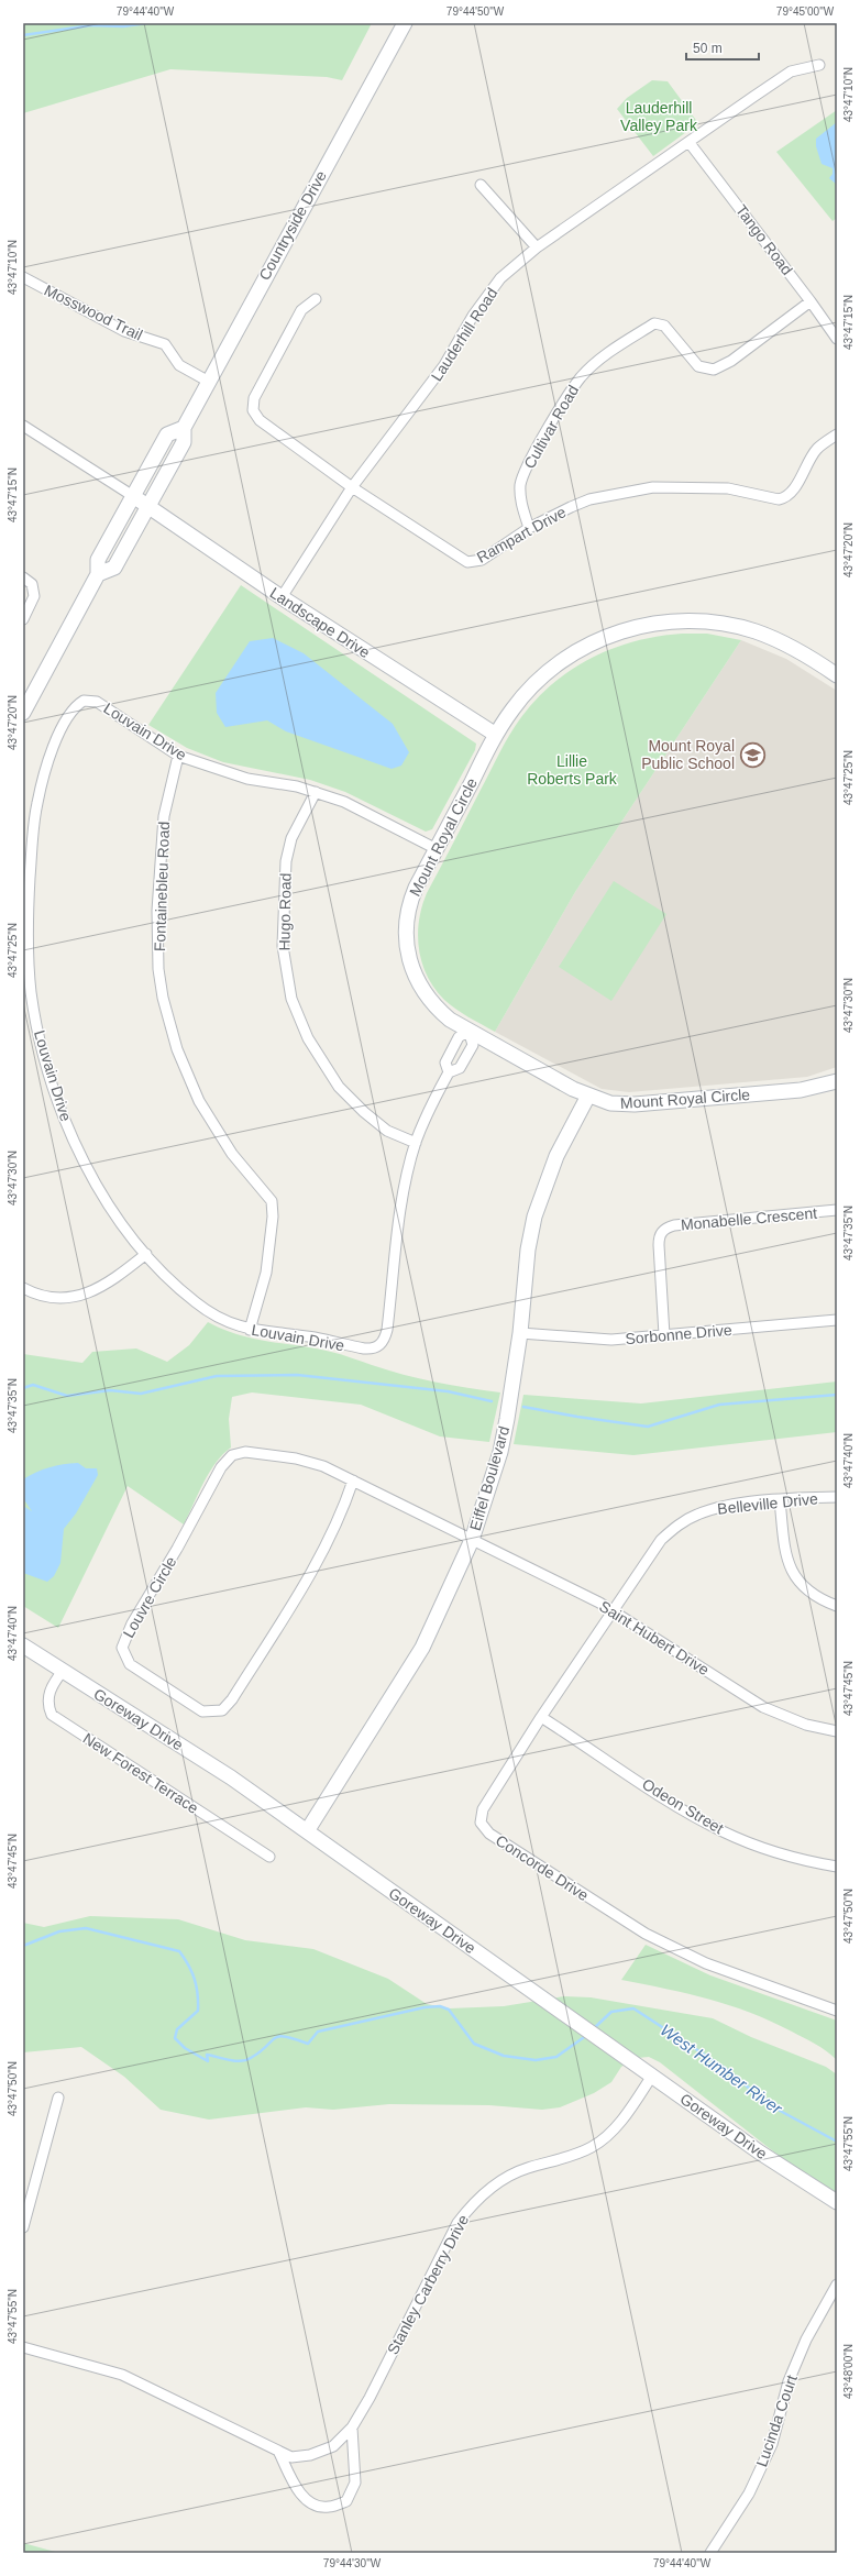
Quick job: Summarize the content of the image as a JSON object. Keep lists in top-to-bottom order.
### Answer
{
  "streets": {
    "street": [
      "Countryside Drive",
      "Tango Road",
      "Mosswood Trail",
      "Lauderhill Road",
      "Cultivar Road",
      "Rampart Drive",
      "Landscape Drive",
      "Louvain Drive",
      "Mount Royal Circle",
      "Fontainebleu Road",
      "Hugo Road",
      "Monabelle Crescent",
      "Sorbonne Drive",
      "Eiffel Boulevard",
      "Belleville Drive",
      "Louvre Circle",
      "Saint Hubert Drive",
      "Goreway Drive",
      "New Forest Terrace",
      "Odeon Street",
      "Concorde Drive",
      "Stanley Carberry Drive",
      "Lucinda Court"
    ]
  },
  "crossings": [
    ["Countryside Drive", "Mosswood Trail"],
    ["Countryside Drive", "Landscape Drive"],
    ["Tango Road", "Lauderhill Road"],
    ["Tango Road", "Cultivar Road"],
    ["Lauderhill Road", "Rampart Drive"],
    ["Lauderhill Road", "Landscape Drive"],
    ["Cultivar Road", "Rampart Drive"],
    ["Landscape Drive", "Mount Royal Circle"],
    ["Louvain Drive", "Mount Royal Circle"],
    ["Louvain Drive", "Fontainebleu Road"],
    ["Louvain Drive", "Hugo Road"],
    ["Mount Royal Circle", "Eiffel Boulevard"],
    ["Monabelle Crescent", "Sorbonne Drive"],
    ["Sorbonne Drive", "Eiffel Boulevard"],
    ["Eiffel Boulevard", "Louvre Circle"],
    ["Eiffel Boulevard", "Saint Hubert Drive"],
    ["Eiffel Boulevard", "Goreway Drive"],
    ["Belleville Drive", "Saint Hubert Drive"],
    ["Belleville Drive", "Concorde Drive"],
    ["Louvre Circle", "Saint Hubert Drive"],
    ["Saint Hubert Drive", "Concorde Drive"],
    ["Goreway Drive", "New Forest Terrace"],
    ["Goreway Drive", "Stanley Carberry Drive"],
    ["Odeon Street", "Concorde Drive"]
  ],
  "water": ["West Humber River"],
  "parks": ["Lauderhill Valley Park", "Lillie Roberts Park"],
  "places": {
    "school or university": ["Mount Royal Public School"]
  },
  "scale_bar": "50 m",
  "coordinates": [
    "79°44'40\"W",
    "79°44'50\"W",
    "79°45'00\"W",
    "43°47'10\"N",
    "43°47'15\"N",
    "43°47'20\"N",
    "43°47'25\"N",
    "43°47'30\"N",
    "43°47'35\"N",
    "43°47'40\"N",
    "43°47'45\"N",
    "43°47'50\"N",
    "43°47'55\"N",
    "43°48'00\"N",
    "79°44'30\"W"
  ]
}
